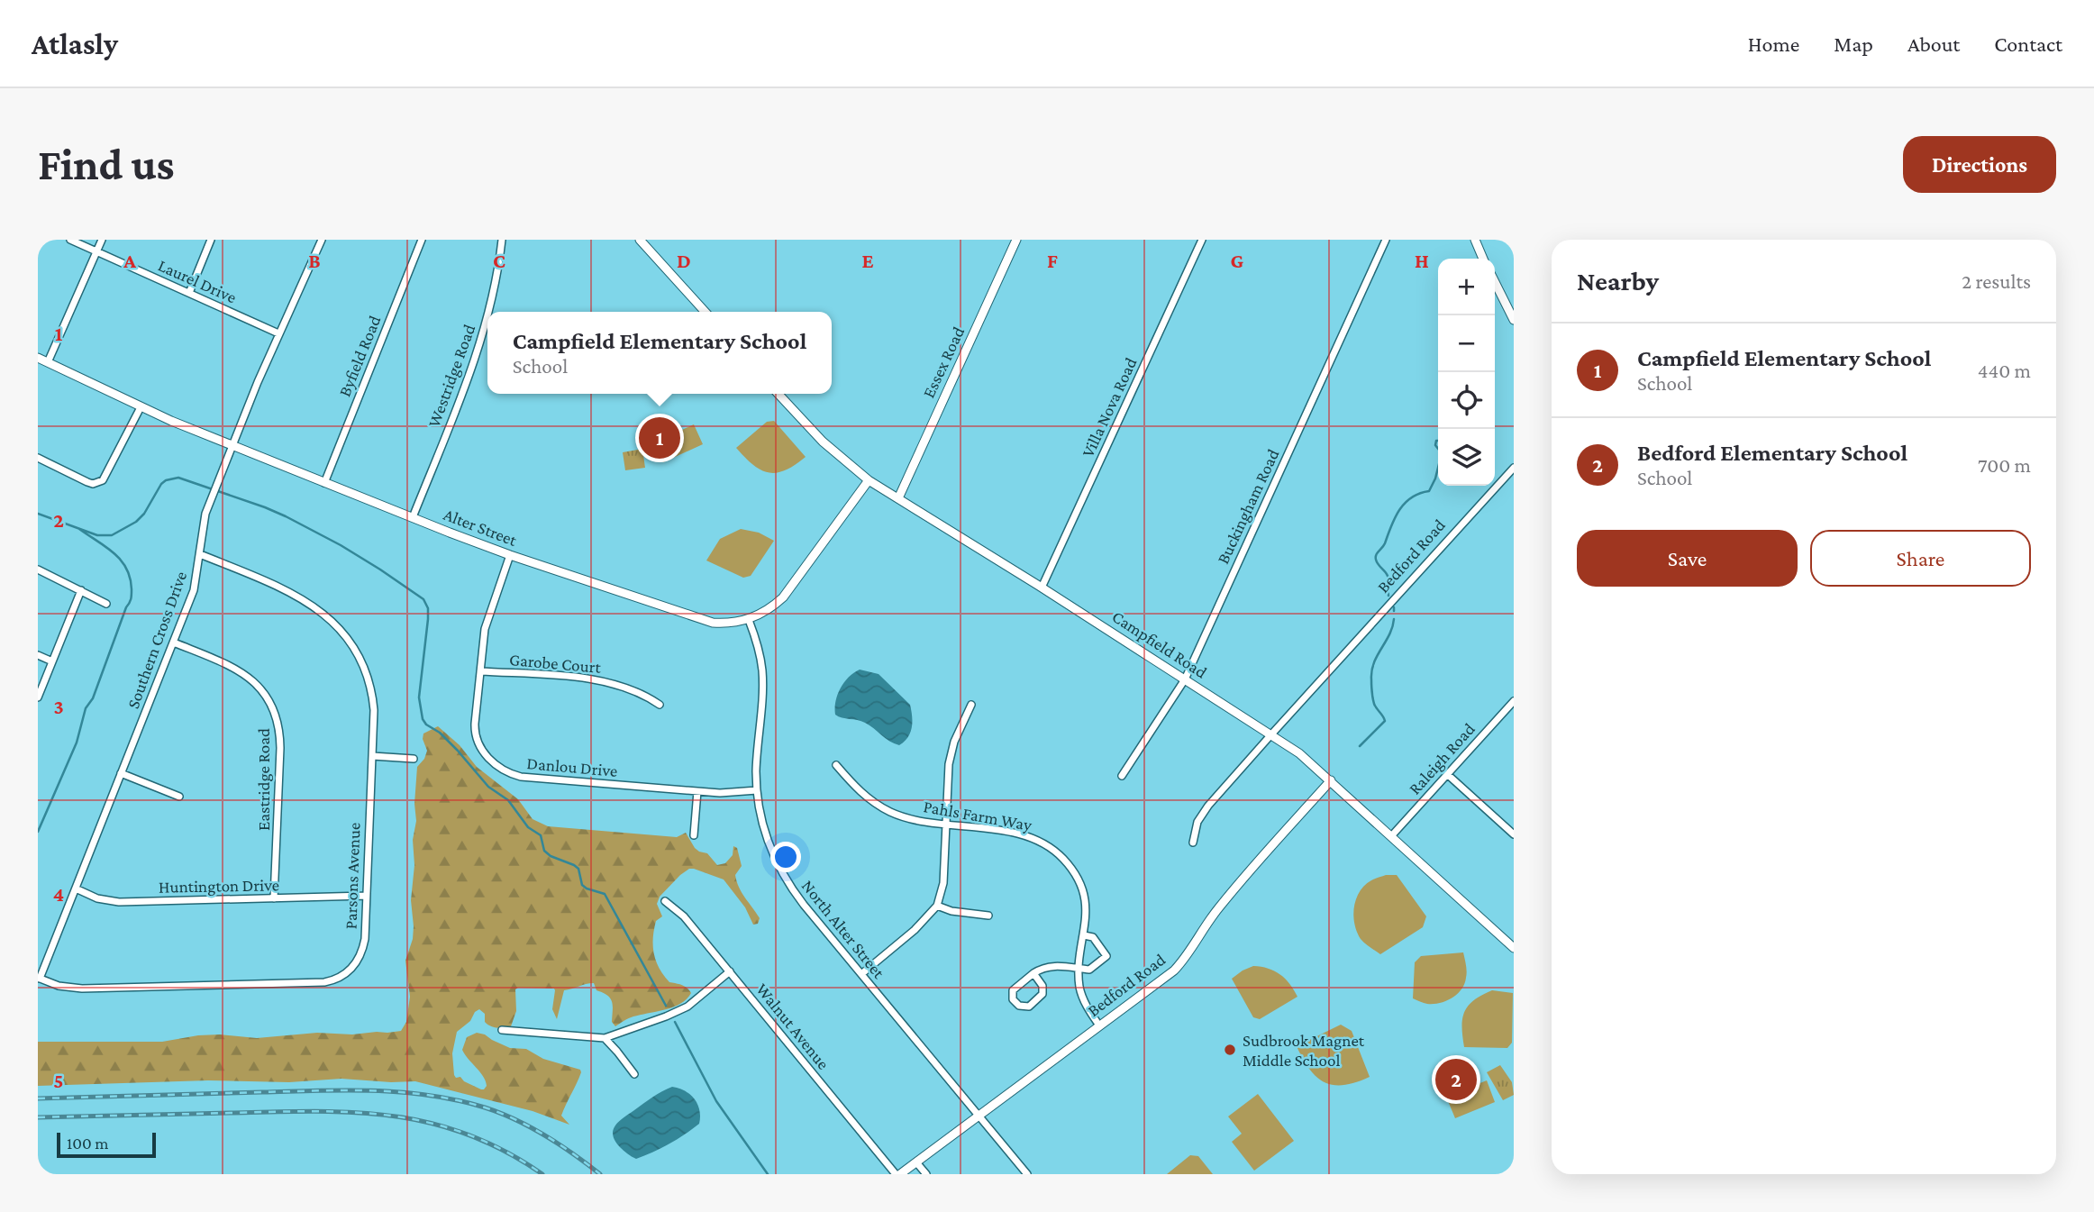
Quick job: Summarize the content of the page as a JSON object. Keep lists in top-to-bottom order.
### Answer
{
  "streets": {
    "street": [
      "Laurel Drive",
      "Byfield Road",
      "Essex Road",
      "Westridge Road",
      "Villa Nova Road",
      "Buckingham Road",
      "Alter Street",
      "Bedford Road",
      "Southern Cross Drive",
      "Campfield Road",
      "Garobe Court",
      "Raleigh Road",
      "Danlou Drive",
      "Eastridge Road",
      "Pahls Farm Way",
      "Parsons Avenue",
      "Huntington Drive",
      "North Alter Street",
      "Walnut Avenue"
    ]
  },
  "crossings": [
    ["Laurel Drive", "Southern Cross Drive"],
    ["Byfield Road", "Alter Street"],
    ["Essex Road", "Campfield Road"],
    ["Westridge Road", "Alter Street"],
    ["Villa Nova Road", "Campfield Road"],
    ["Buckingham Road", "Campfield Road"],
    ["Alter Street", "Southern Cross Drive"],
    ["Alter Street", "Campfield Road"],
    ["Alter Street", "Danlou Drive"],
    ["Alter Street", "North Alter Street"],
    ["Bedford Road", "Campfield Road"],
    ["Bedford Road", "Pahls Farm Way"],
    ["Bedford Road", "North Alter Street"],
    ["Bedford Road", "Walnut Avenue"],
    ["Southern Cross Drive", "Eastridge Road"],
    ["Southern Cross Drive", "Parsons Avenue"],
    ["Southern Cross Drive", "Huntington Drive"],
    ["Campfield Road", "Raleigh Road"],
    ["Garobe Court", "Danlou Drive"],
    ["Danlou Drive", "North Alter Street"],
    ["Eastridge Road", "Huntington Drive"],
    ["Parsons Avenue", "Huntington Drive"]
  ],
  "places": ["Sudbrook Magnet Middle School"],
  "scale_bar": "100 m",
  "page": {
    "header": "Atlasly",
    "nav": [
      "Home",
      "Map",
      "About",
      "Contact"
    ],
    "buttons": [
      "Directions",
      ["Save", "Share"]
    ],
    "title": "Find us",
    "heading": ["Nearby", "2 results"],
    "map_buttons": ["+", "−"],
    "popup": ["Campfield Elementary School", "School"],
    "list": [
      {
        "mark": "1",
        "name": "Campfield Elementary School",
        "note": "School",
        "value": "440 m"
      },
      {
        "mark": "2",
        "name": "Bedford Elementary School",
        "note": "School",
        "value": "700 m"
      }
    ],
    "pins": ["1", "2"],
    "scale": "100 m"
  },
  "grid": {
    "columns": [
      "A",
      "B",
      "C",
      "D",
      "E",
      "F",
      "G",
      "H"
    ],
    "rows": [
      "1",
      "2",
      "3",
      "4",
      "5"
    ]
  }
}
